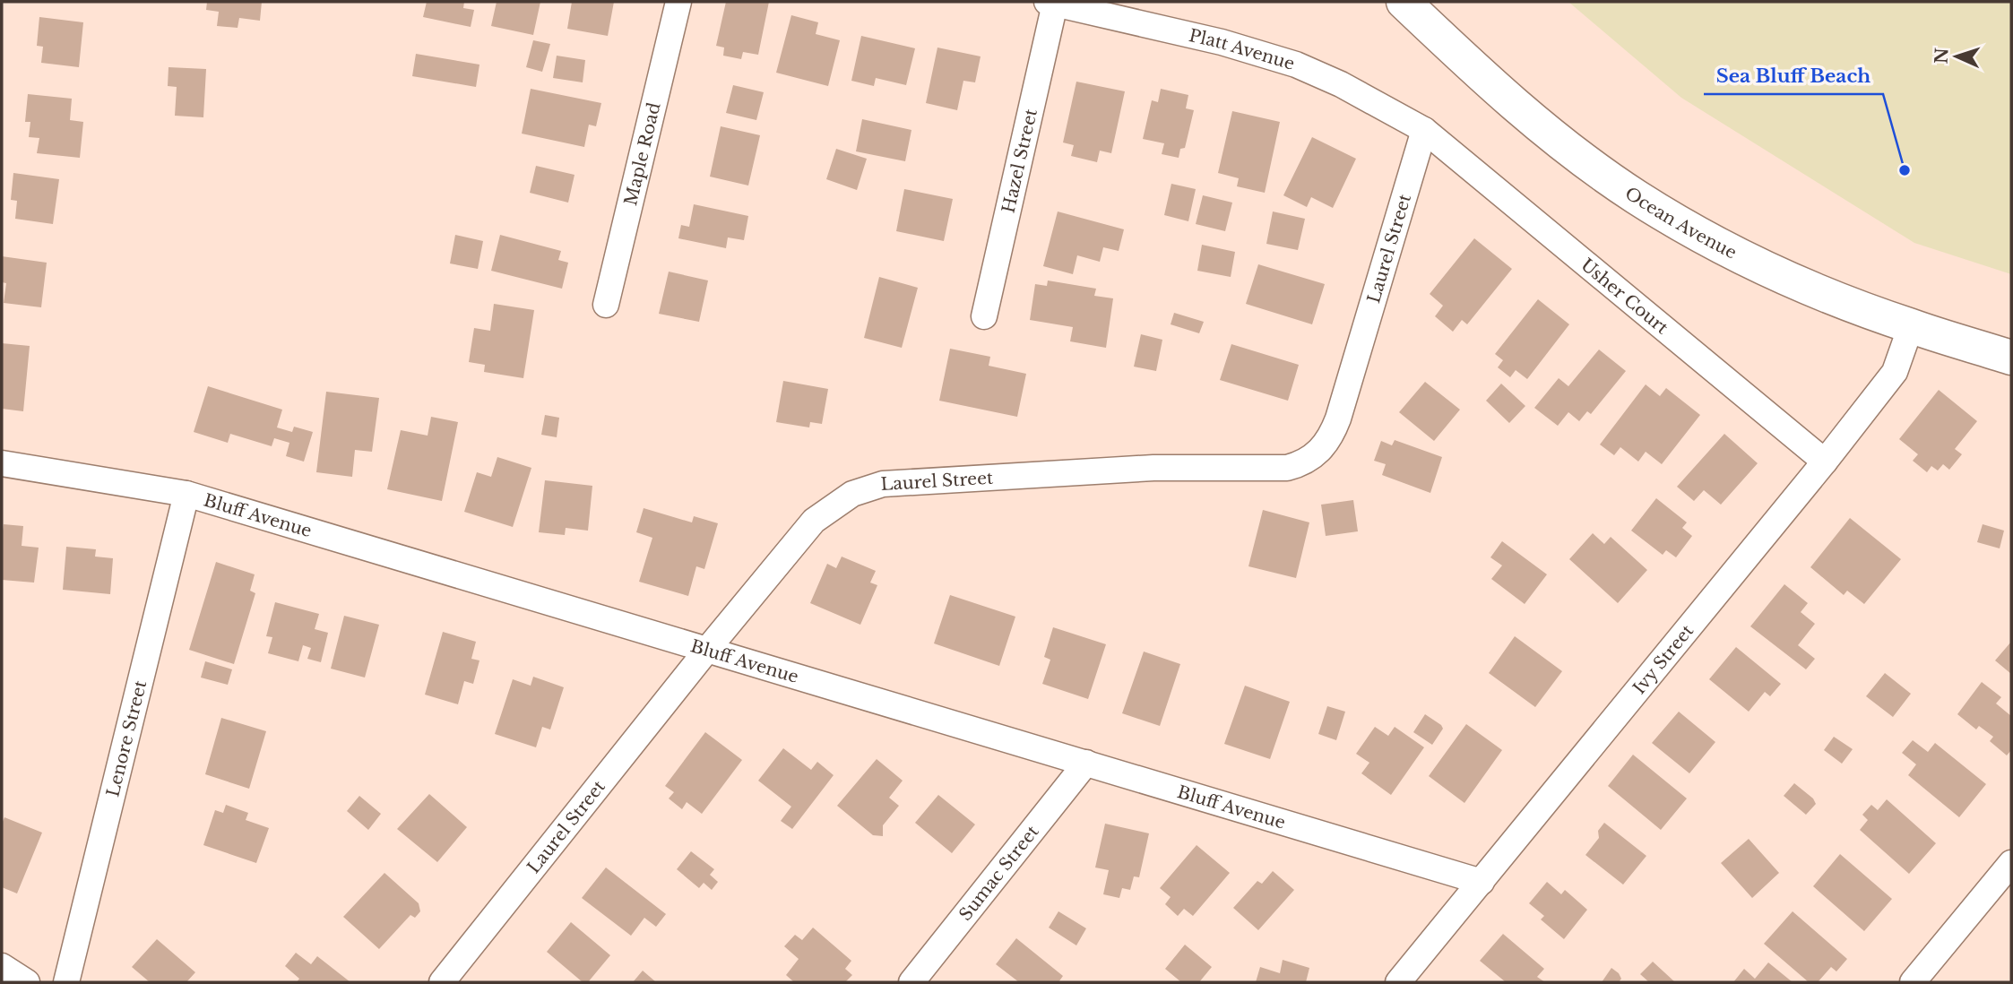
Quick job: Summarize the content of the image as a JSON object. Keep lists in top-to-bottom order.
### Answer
{
  "streets": {
    "main road": ["Ocean Avenue"],
    "street": [
      "Platt Avenue",
      "Maple Road",
      "Hazel Street",
      "Laurel Street",
      "Usher Court",
      "Bluff Avenue",
      "Ivy Street",
      "Lenore Street",
      "Sumac Street"
    ]
  },
  "crossings": [
    ["Platt Avenue", "Hazel Street"],
    ["Platt Avenue", "Laurel Street"],
    ["Platt Avenue", "Usher Court"],
    ["Ocean Avenue", "Ivy Street"],
    ["Laurel Street", "Usher Court"],
    ["Laurel Street", "Bluff Avenue"],
    ["Usher Court", "Ivy Street"],
    ["Bluff Avenue", "Ivy Street"],
    ["Bluff Avenue", "Lenore Street"],
    ["Bluff Avenue", "Sumac Street"]
  ],
  "places": ["Sea Bluff Beach"],
  "north": "left"
}
